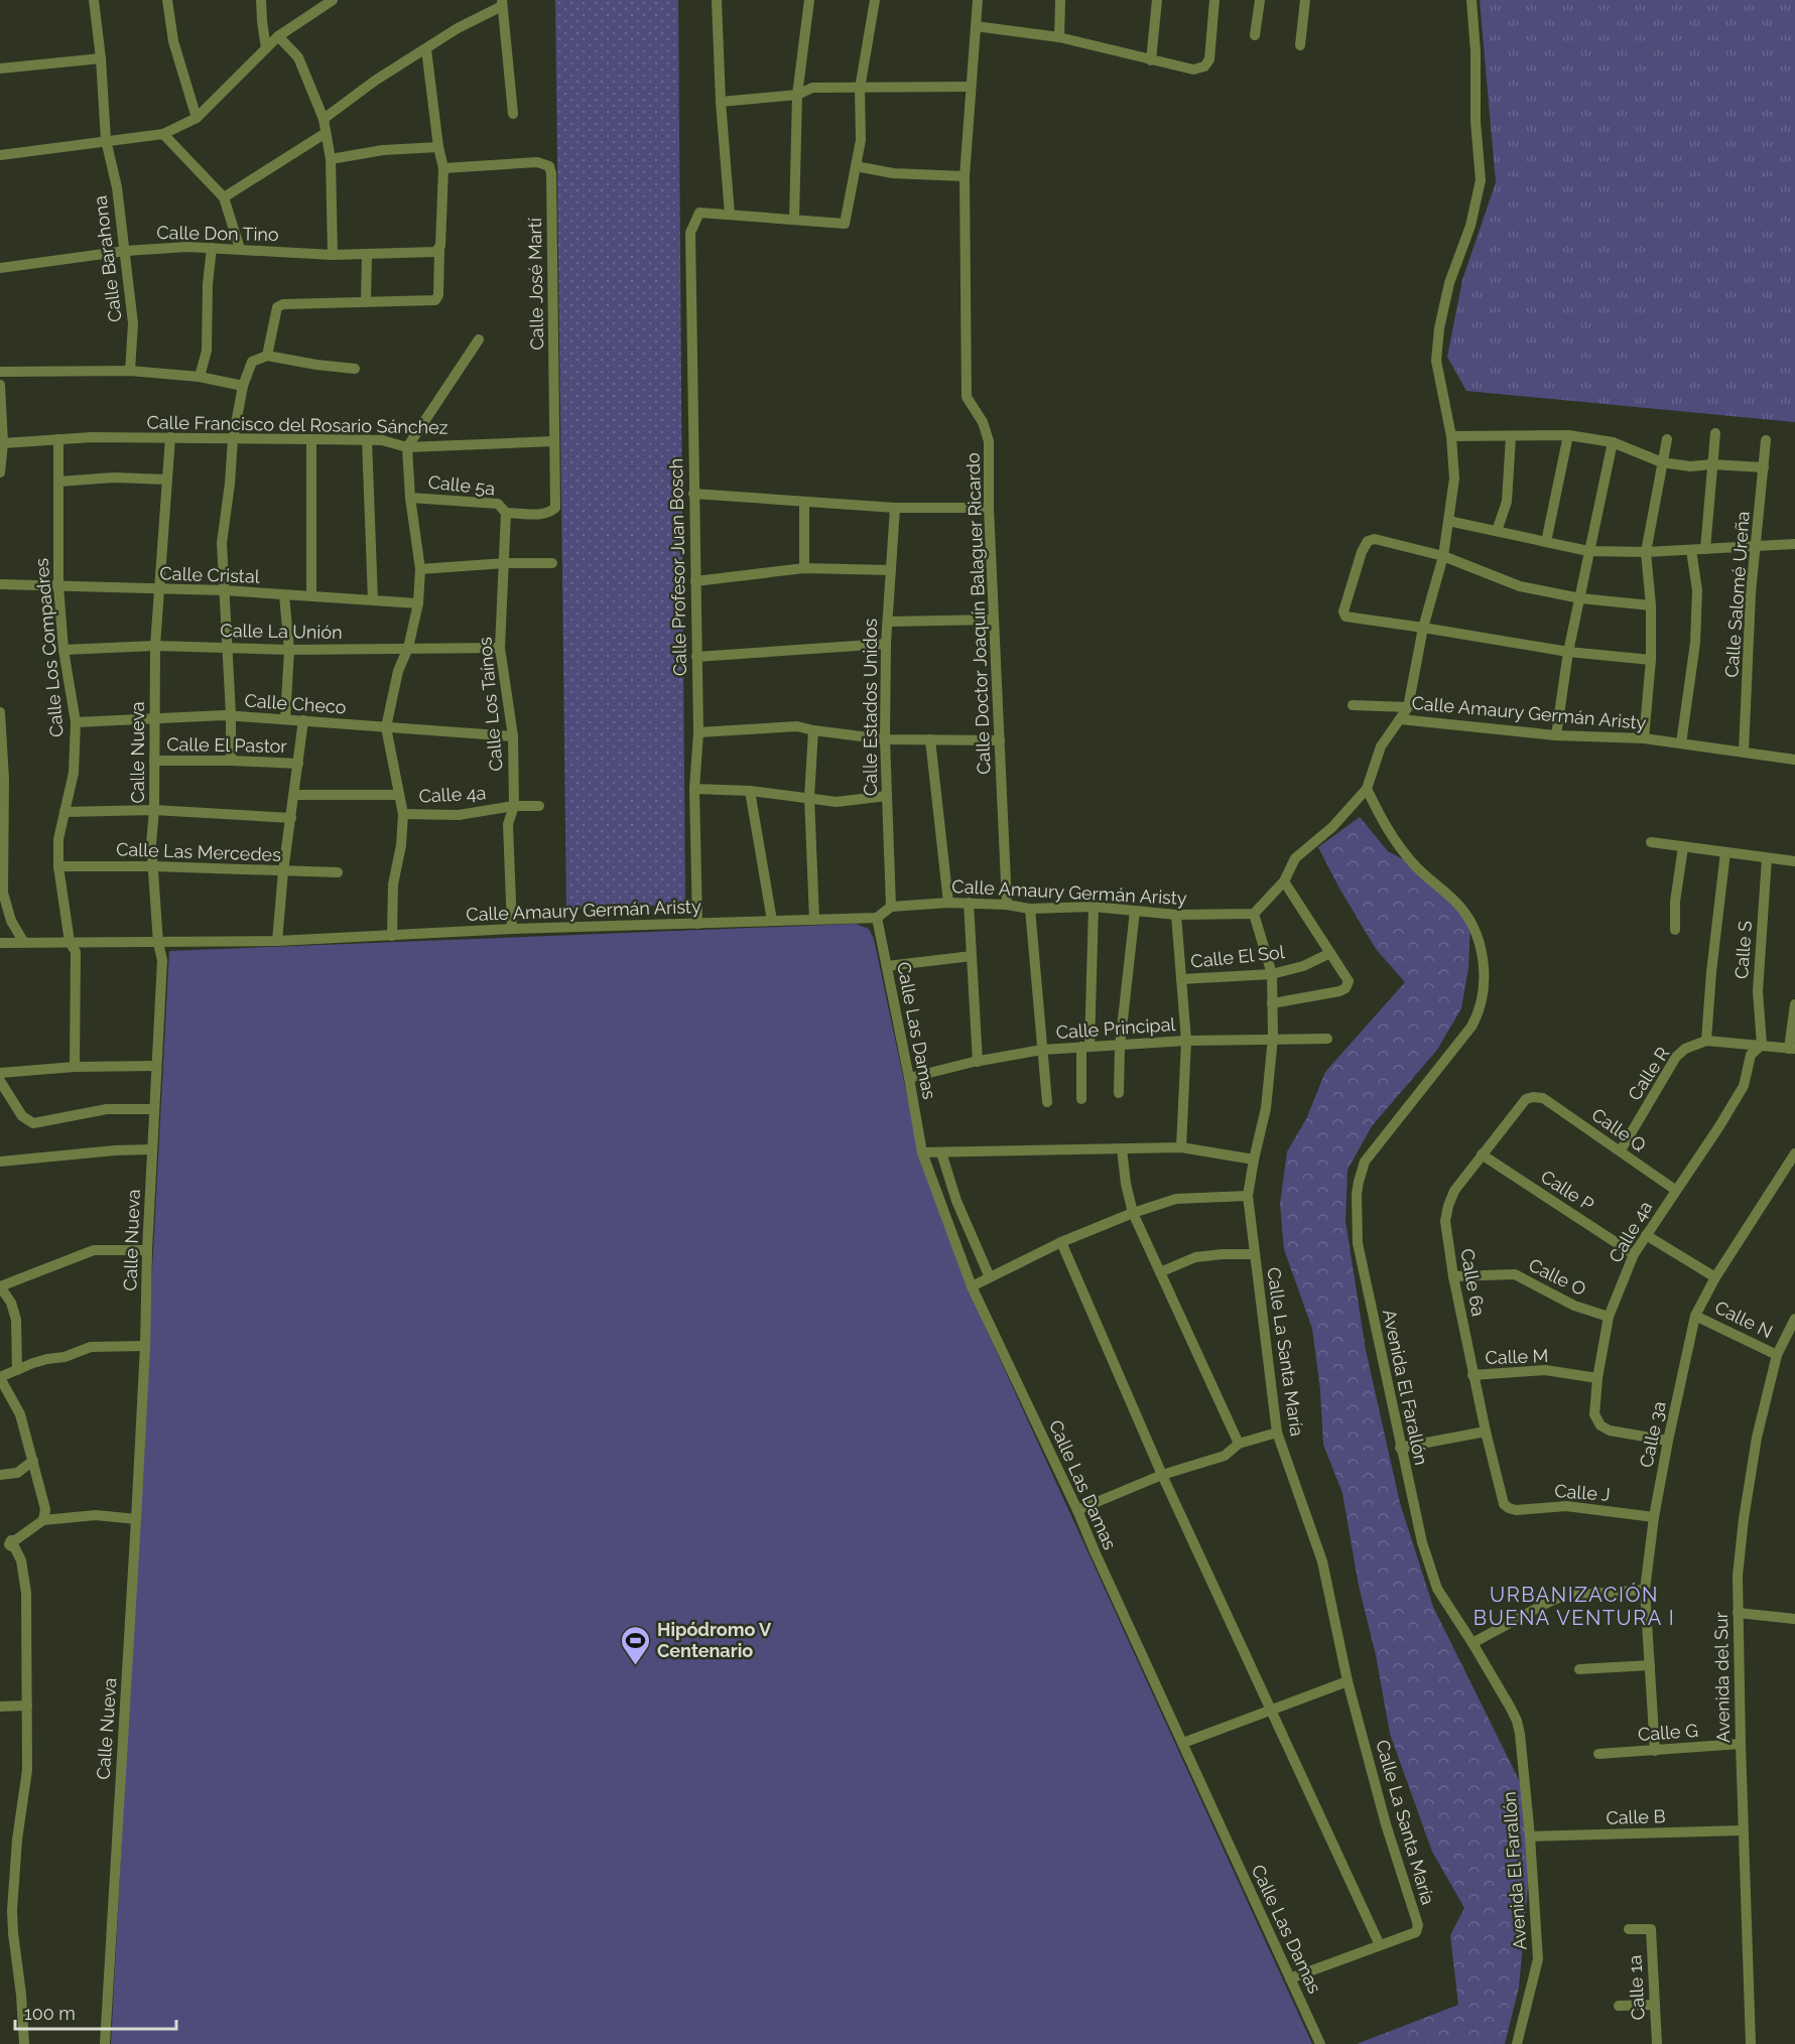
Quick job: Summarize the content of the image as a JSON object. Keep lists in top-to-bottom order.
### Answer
{
  "streets": {
    "street": [
      "Calle Don Tino",
      "Calle Barahona",
      "Calle José Martí",
      "Calle Francisco del Rosario Sánchez",
      "Calle 5a",
      "Calle Profesor Juan Bosch",
      "Calle Cristal",
      "Calle Salomé Ureña",
      "Calle Doctor Joaquín Balaguer Ricardo",
      "Calle La Unión",
      "Calle Los Compadres",
      "Calle Checo",
      "Calle Los Taínos",
      "Calle Estados Unidos",
      "Calle Amaury Germán Aristy",
      "Calle El Pastor",
      "Calle Nueva",
      "Calle 4a",
      "Calle Las Mercedes",
      "Calle S",
      "Calle El Sol",
      "Calle Principal",
      "Calle Las Damas",
      "Calle R",
      "Calle Q",
      "Calle P",
      "Calle O",
      "Calle 6a",
      "Calle N",
      "Calle La Santa María",
      "Calle M",
      "Avenida El Farallón",
      "Calle 3a",
      "Calle J",
      "Avenida del Sur",
      "Calle G",
      "Calle B",
      "Calle 1a"
    ]
  },
  "crossings": [
    ["Calle Don Tino", "Calle Barahona"],
    ["Calle José Martí", "Calle Francisco del Rosario Sánchez"],
    ["Calle José Martí", "Calle 5a"],
    ["Calle Francisco del Rosario Sánchez", "Calle Los Compadres"],
    ["Calle Francisco del Rosario Sánchez", "Calle Nueva"],
    ["Calle 5a", "Calle Los Taínos"],
    ["Calle Profesor Juan Bosch", "Calle Amaury Germán Aristy"],
    ["Calle Cristal", "Calle Los Compadres"],
    ["Calle Cristal", "Calle Nueva"],
    ["Calle Salomé Ureña", "Calle Amaury Germán Aristy"],
    ["Calle Doctor Joaquín Balaguer Ricardo", "Calle Amaury Germán Aristy"],
    ["Calle La Unión", "Calle Los Compadres"],
    ["Calle La Unión", "Calle Los Taínos"],
    ["Calle La Unión", "Calle Nueva"],
    ["Calle Los Compadres", "Calle Checo"],
    ["Calle Los Compadres", "Calle Amaury Germán Aristy"],
    ["Calle Los Compadres", "Calle Las Mercedes"],
    ["Calle Checo", "Calle Los Taínos"],
    ["Calle Checo", "Calle Nueva"],
    ["Calle Los Taínos", "Calle Amaury Germán Aristy"],
    ["Calle Los Taínos", "Calle 4a"],
    ["Calle Estados Unidos", "Calle Amaury Germán Aristy"],
    ["Calle Amaury Germán Aristy", "Calle Nueva"],
    ["Calle Amaury Germán Aristy", "Calle Las Damas"],
    ["Calle Amaury Germán Aristy", "Calle La Santa María"],
    ["Calle Amaury Germán Aristy", "Avenida El Farallón"],
    ["Calle El Pastor", "Calle Nueva"],
    ["Calle Nueva", "Calle Las Mercedes"],
    ["Calle 4a", "Calle S"],
    ["Calle 4a", "Calle Q"],
    ["Calle 4a", "Calle P"],
    ["Calle 4a", "Calle O"],
    ["Calle 4a", "Calle M"],
    ["Calle 4a", "Calle 3a"],
    ["Calle El Sol", "Calle La Santa María"],
    ["Calle Principal", "Calle Las Damas"],
    ["Calle Principal", "Calle La Santa María"],
    ["Calle R", "Calle Q"],
    ["Calle Q", "Calle 6a"],
    ["Calle P", "Calle 6a"],
    ["Calle O", "Calle 6a"],
    ["Calle 6a", "Calle M"],
    ["Calle 6a", "Calle J"],
    ["Calle N", "Calle 3a"],
    ["Calle N", "Avenida del Sur"],
    ["Avenida El Farallón", "Calle B"],
    ["Calle 3a", "Calle J"],
    ["Calle 3a", "Calle G"],
    ["Avenida del Sur", "Calle G"],
    ["Avenida del Sur", "Calle B"]
  ],
  "districts": ["URBANIZACIÓN BUENA VENTURA I"],
  "places": {
    "sports": ["Hipódromo V Centenario"]
  },
  "scale_bar": "100 m"
}
